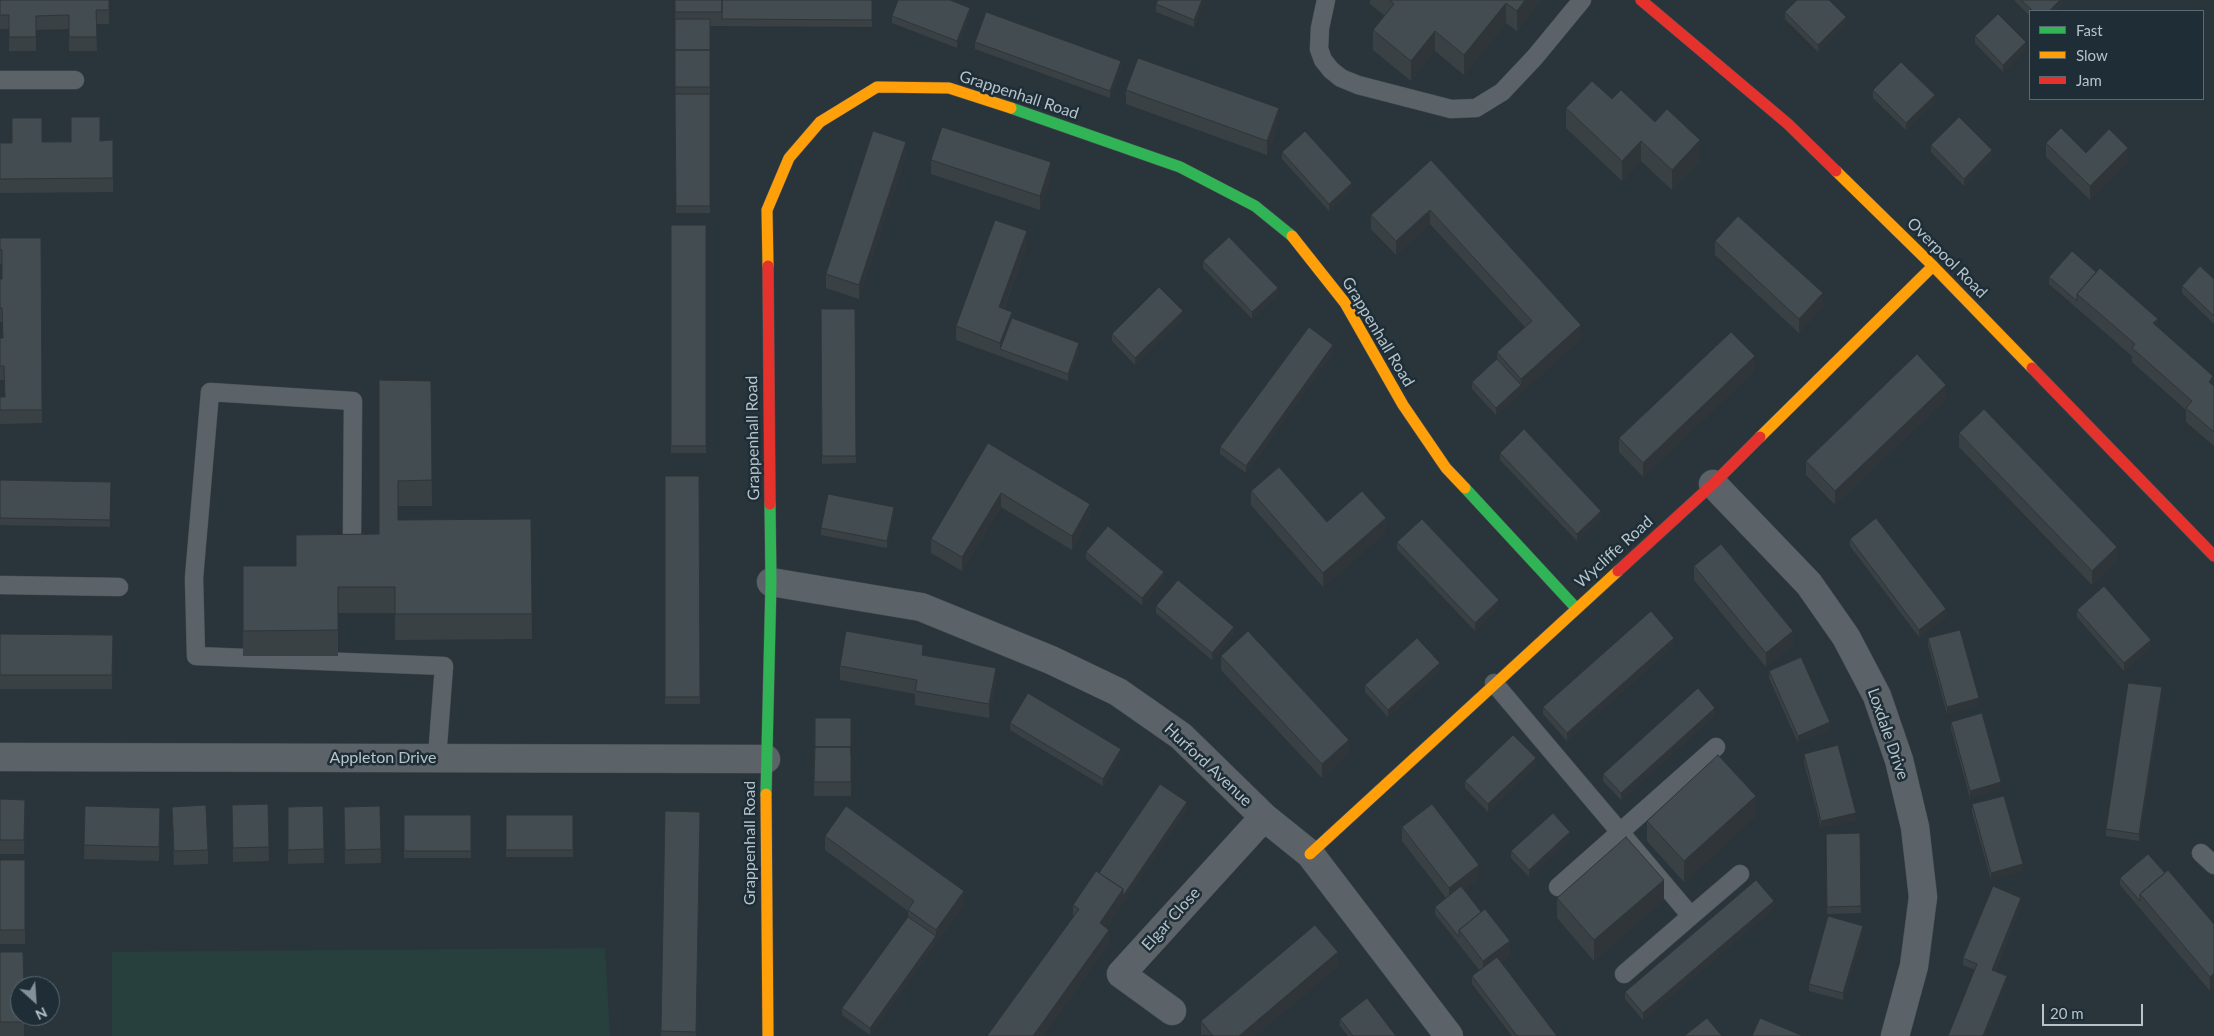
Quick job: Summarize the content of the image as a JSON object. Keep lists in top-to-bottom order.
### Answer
{
  "streets": {
    "street": [
      "Grappenhall Road",
      "Overpool Road",
      "Wycliffe Road",
      "Loxdale Drive",
      "Appleton Drive",
      "Hurford Avenue",
      "Elgar Close"
    ]
  },
  "crossings": [
    ["Grappenhall Road", "Wycliffe Road"],
    ["Grappenhall Road", "Appleton Drive"],
    ["Grappenhall Road", "Hurford Avenue"],
    ["Overpool Road", "Wycliffe Road"],
    ["Wycliffe Road", "Loxdale Drive"],
    ["Wycliffe Road", "Hurford Avenue"],
    ["Hurford Avenue", "Elgar Close"]
  ],
  "legend": ["Fast", "Slow", "Jam"],
  "scale_bar": "20 m",
  "north": "bottom right"
}
